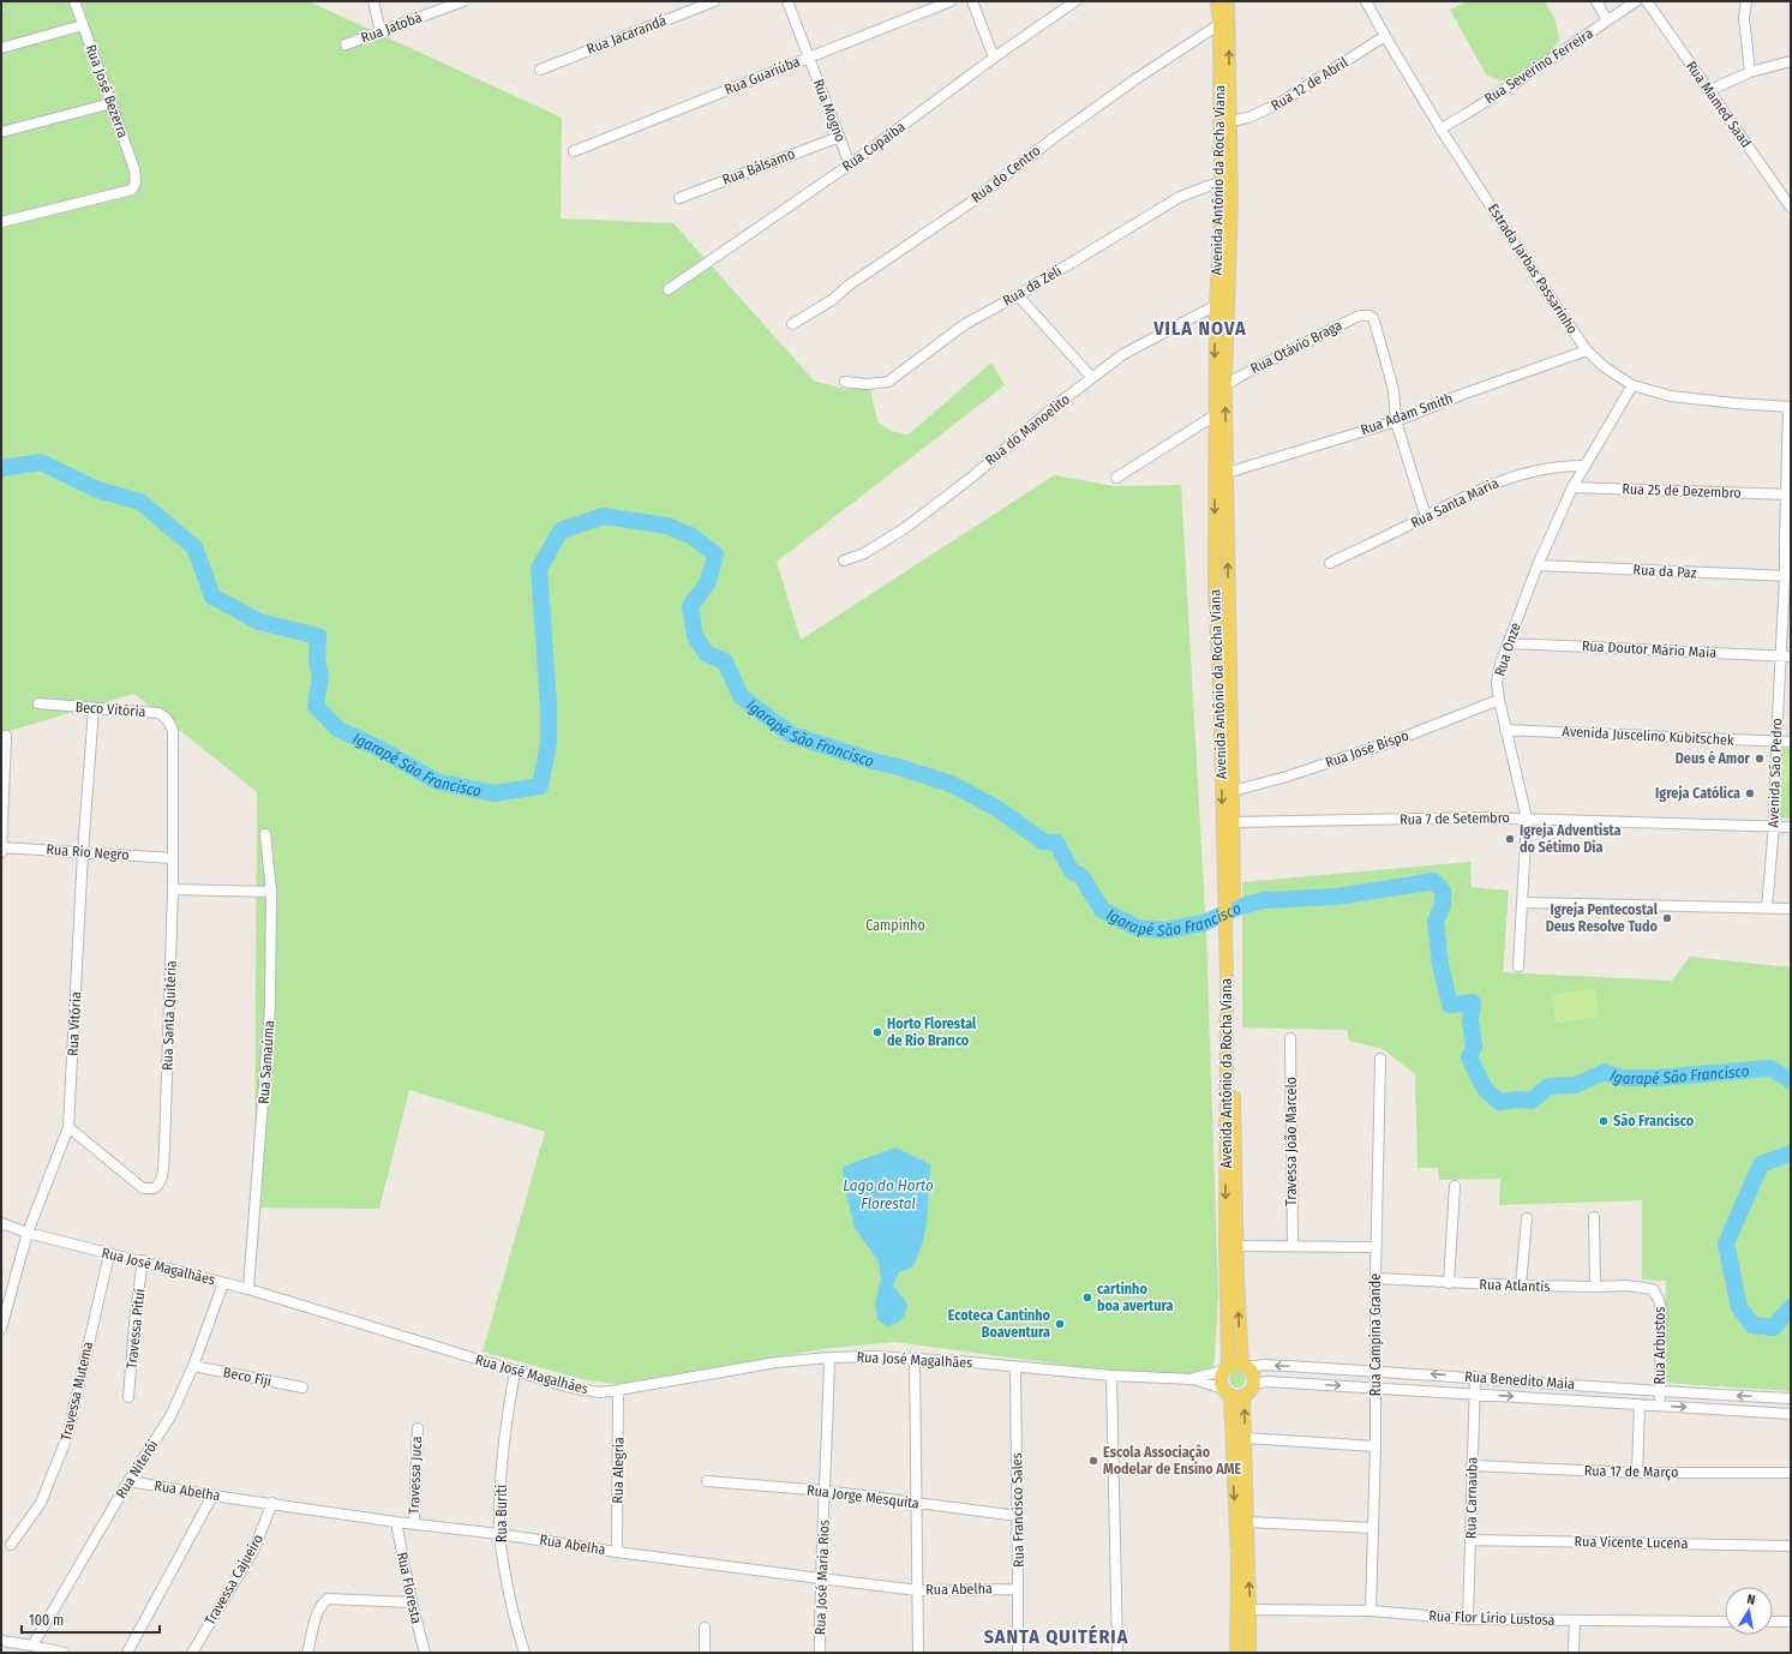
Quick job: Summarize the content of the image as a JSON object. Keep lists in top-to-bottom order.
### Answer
{
  "streets": {
    "main road": ["Avenida Antônio da Rocha Viana"],
    "street": [
      "Rua Jatobá",
      "Rua Jacarandá",
      "Rua Severino Ferreira",
      "Rua Guariúba",
      "Rua 12 de Abril",
      "Rua José Bezerra",
      "Rua Mamed Saad",
      "Rua Mogno",
      "Rua Copaíba",
      "Rua Bálsamo",
      "Rua do Centro",
      "Estrada Jarbas Passarinho",
      "Rua da Zeli",
      "Rua Otávio Braga",
      "Rua Adam Smith",
      "Rua do Manoelito",
      "Rua 25 de Dezembro",
      "Rua Santa Maria",
      "Rua da Paz",
      "Rua Onze",
      "Rua Doutor Mário Maia",
      "Beco Vitória",
      "Avenida Juscelino Kubitschek",
      "Rua José Bispo",
      "Avenida São Pedro",
      "Rua 7 de Setembro",
      "Rua Rio Negro",
      "Rua Santa Quitéria",
      "Rua Vitória",
      "Rua Samaúma",
      "Travessa João Marcelo",
      "Rua José Magalhães",
      "Rua Atlantis",
      "Travessa Pituí",
      "Rua Campina Grande",
      "Rua Arbustos",
      "Beco Fiji",
      "Rua Benedito Maia",
      "Travessa Mutema",
      "Rua Niterói",
      "Rua Alegria",
      "Rua 17 de Março",
      "Travessa Juca",
      "Rua Abelha",
      "Rua Jorge Mesquita",
      "Rua Carnaúba",
      "Rua Francisco Sales",
      "Rua Buriti",
      "Rua Vicente Lucena",
      "Rua José Maria Rios",
      "Travessa Cajueiro",
      "Rua Floresta",
      "Rua Flor Lírio Lustosa"
    ]
  },
  "crossings": [
    ["Rua Severino Ferreira", "Estrada Jarbas Passarinho"],
    ["Rua Guariúba", "Rua Mogno"],
    ["Rua 12 de Abril", "Avenida Antônio da Rocha Viana"],
    ["Rua 12 de Abril", "Estrada Jarbas Passarinho"],
    ["Rua Mogno", "Rua Copaíba"],
    ["Rua Mogno", "Rua Bálsamo"],
    ["Rua do Centro", "Avenida Antônio da Rocha Viana"],
    ["Avenida Antônio da Rocha Viana", "Rua da Zeli"],
    ["Avenida Antônio da Rocha Viana", "Rua Otávio Braga"],
    ["Avenida Antônio da Rocha Viana", "Rua Adam Smith"],
    ["Avenida Antônio da Rocha Viana", "Rua do Manoelito"],
    ["Avenida Antônio da Rocha Viana", "Rua José Bispo"],
    ["Avenida Antônio da Rocha Viana", "Rua 7 de Setembro"],
    ["Avenida Antônio da Rocha Viana", "Rua José Magalhães"],
    ["Avenida Antônio da Rocha Viana", "Rua Benedito Maia"],
    ["Estrada Jarbas Passarinho", "Rua Adam Smith"],
    ["Estrada Jarbas Passarinho", "Rua Onze"],
    ["Estrada Jarbas Passarinho", "Avenida São Pedro"],
    ["Rua Otávio Braga", "Rua Adam Smith"],
    ["Rua 25 de Dezembro", "Rua Onze"],
    ["Rua 25 de Dezembro", "Avenida São Pedro"],
    ["Rua Santa Maria", "Rua Onze"],
    ["Rua da Paz", "Rua Onze"],
    ["Rua da Paz", "Avenida São Pedro"],
    ["Rua Onze", "Rua Doutor Mário Maia"],
    ["Rua Onze", "Avenida Juscelino Kubitschek"],
    ["Rua Onze", "Rua José Bispo"],
    ["Rua Onze", "Rua 7 de Setembro"],
    ["Rua Doutor Mário Maia", "Avenida São Pedro"],
    ["Beco Vitória", "Rua Santa Quitéria"],
    ["Beco Vitória", "Rua Vitória"],
    ["Avenida Juscelino Kubitschek", "Avenida São Pedro"],
    ["Avenida São Pedro", "Rua 7 de Setembro"],
    ["Rua Rio Negro", "Rua Santa Quitéria"],
    ["Rua Rio Negro", "Rua Vitória"],
    ["Rua Santa Quitéria", "Rua Vitória"],
    ["Rua Vitória", "Rua José Magalhães"],
    ["Rua Samaúma", "Rua José Magalhães"],
    ["Rua José Magalhães", "Travessa Pituí"],
    ["Rua José Magalhães", "Rua Benedito Maia"],
    ["Rua José Magalhães", "Travessa Mutema"],
    ["Rua José Magalhães", "Rua Niterói"],
    ["Rua José Magalhães", "Rua Alegria"],
    ["Rua José Magalhães", "Rua Francisco Sales"],
    ["Rua José Magalhães", "Rua Buriti"],
    ["Rua José Magalhães", "Rua José Maria Rios"],
    ["Rua Atlantis", "Rua Campina Grande"],
    ["Rua Atlantis", "Rua Arbustos"],
    ["Rua Campina Grande", "Rua Benedito Maia"],
    ["Rua Campina Grande", "Rua Flor Lírio Lustosa"],
    ["Rua Arbustos", "Rua Benedito Maia"],
    ["Beco Fiji", "Rua Niterói"],
    ["Rua Benedito Maia", "Rua Carnaúba"],
    ["Rua Niterói", "Rua Abelha"],
    ["Rua Alegria", "Rua Abelha"],
    ["Rua 17 de Março", "Rua Carnaúba"],
    ["Travessa Juca", "Rua Abelha"],
    ["Rua Abelha", "Rua Francisco Sales"],
    ["Rua Abelha", "Rua Buriti"],
    ["Rua Abelha", "Rua José Maria Rios"],
    ["Rua Abelha", "Travessa Cajueiro"],
    ["Rua Abelha", "Rua Floresta"],
    ["Rua Jorge Mesquita", "Rua Francisco Sales"],
    ["Rua Jorge Mesquita", "Rua José Maria Rios"],
    ["Rua Carnaúba", "Rua Vicente Lucena"],
    ["Rua Carnaúba", "Rua Flor Lírio Lustosa"]
  ],
  "districts": ["VILA NOVA", "SANTA QUITÉRIA"],
  "water": ["Igarapé São Francisco", "Lago do Horto Florestal"],
  "parks": ["Campinho"],
  "places": [
    "Deus é Amor",
    "Igreja Católica",
    "Igreja Adventista do Sétimo Dia",
    "Igreja Pentecostal Deus Resolve Tudo",
    "Horto Florestal de Rio Branco",
    "São Francisco",
    "cartinho boa avertura",
    "Ecoteca Cantinho Boaventura",
    "Escola Associação Modelar de Ensino AME"
  ],
  "scale_bar": "100 m",
  "north": "top"
}
